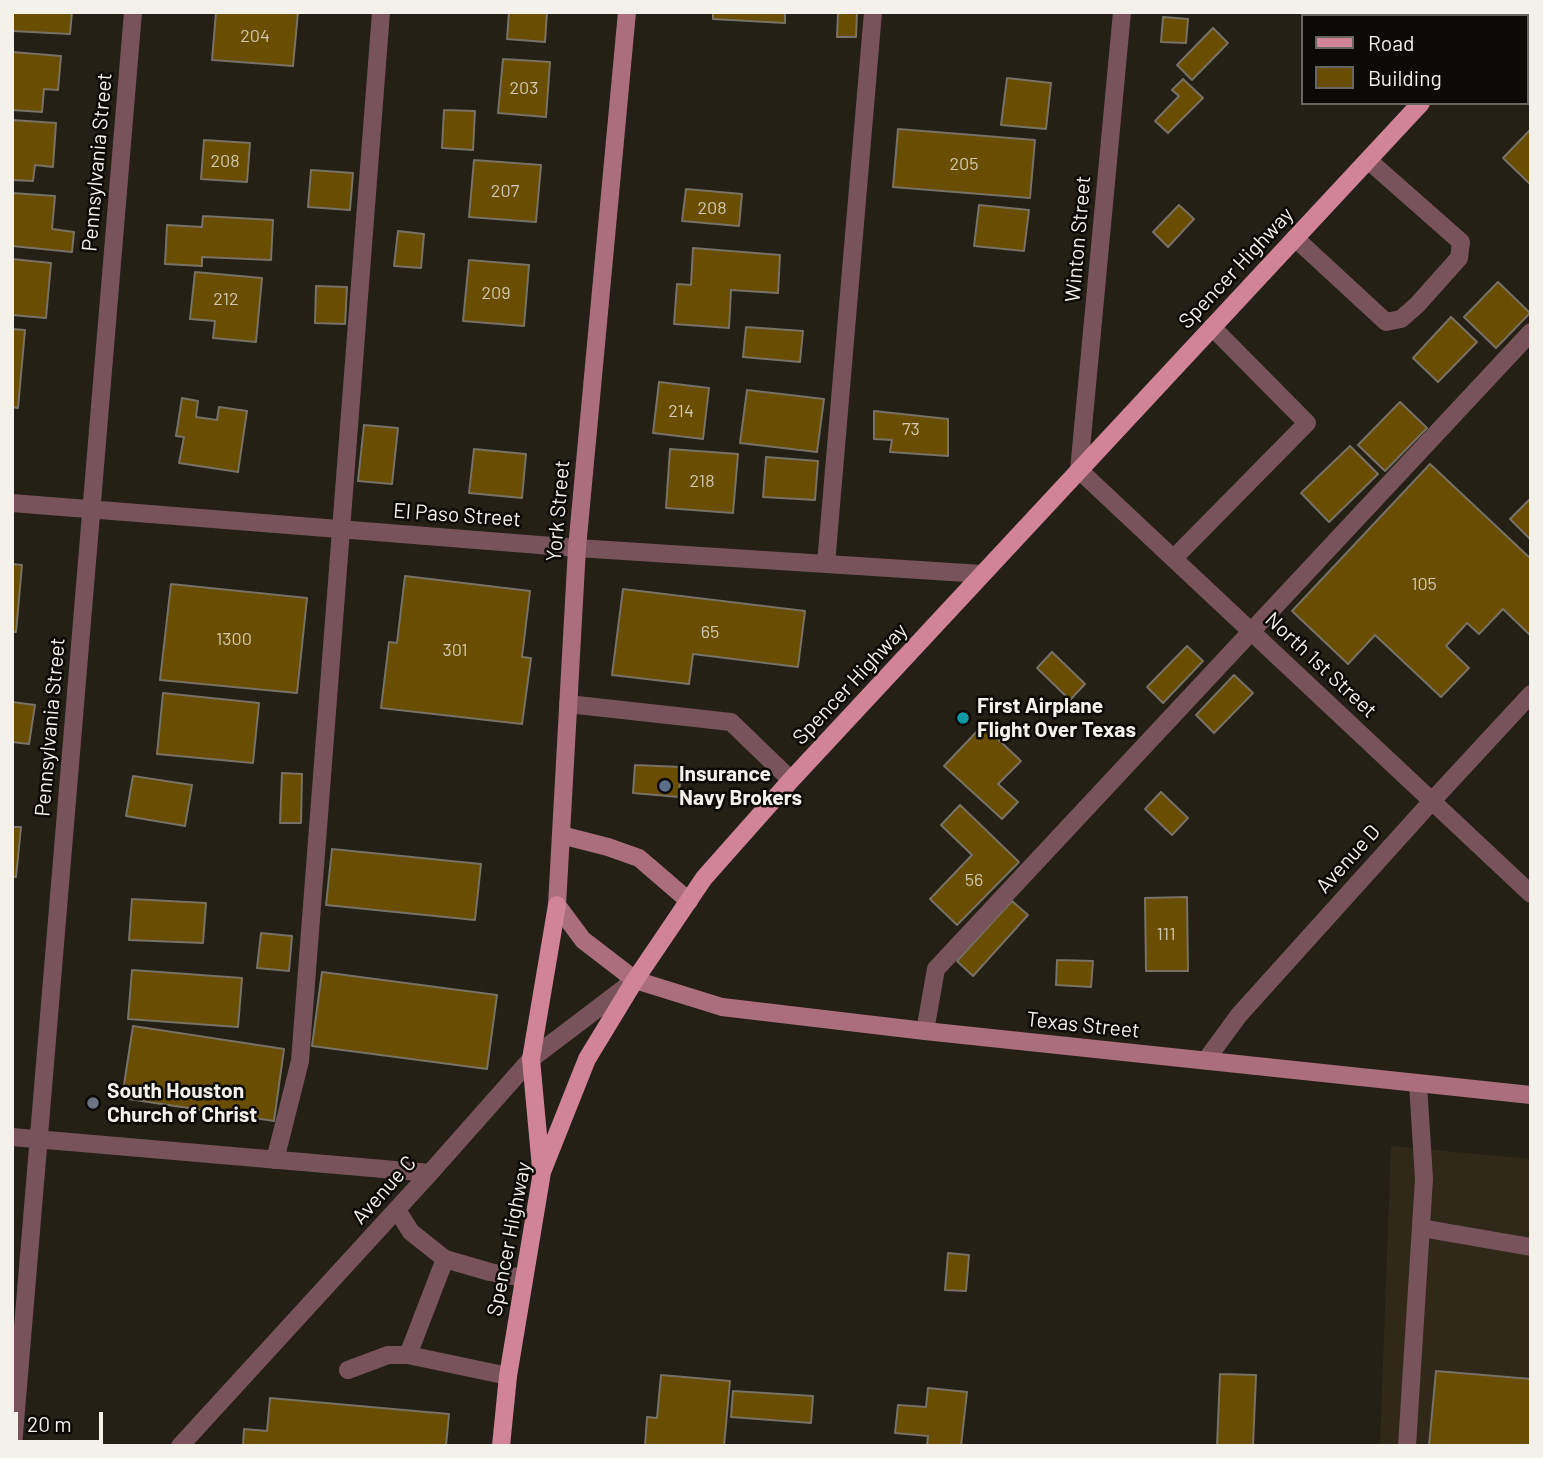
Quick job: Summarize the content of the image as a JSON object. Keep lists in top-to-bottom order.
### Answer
{
  "streets": {
    "main road": ["Spencer Highway"],
    "street": [
      "Pennsylvania Street",
      "Winton Street",
      "York Street",
      "El Paso Street",
      "North 1st Street",
      "Avenue D",
      "Texas Street",
      "Avenue C"
    ]
  },
  "crossings": [
    ["Pennsylvania Street", "El Paso Street"],
    ["Winton Street", "Spencer Highway"],
    ["Winton Street", "North 1st Street"],
    ["Spencer Highway", "El Paso Street"],
    ["Spencer Highway", "North 1st Street"],
    ["Spencer Highway", "Texas Street"],
    ["Spencer Highway", "Avenue C"],
    ["York Street", "El Paso Street"],
    ["North 1st Street", "Avenue D"],
    ["Avenue D", "Texas Street"],
    ["Texas Street", "Avenue C"]
  ],
  "places": ["First Airplane Flight Over Texas", "Insurance Navy Brokers", "South Houston Church of Christ"],
  "house_numbers": [
    "204",
    "203",
    "208",
    "205",
    "207",
    "208",
    "209",
    "212",
    "214",
    "73",
    "218",
    "105",
    "65",
    "1300",
    "301",
    "56",
    "111"
  ],
  "legend": ["Road", "Building"],
  "scale_bar": "20 m"
}
